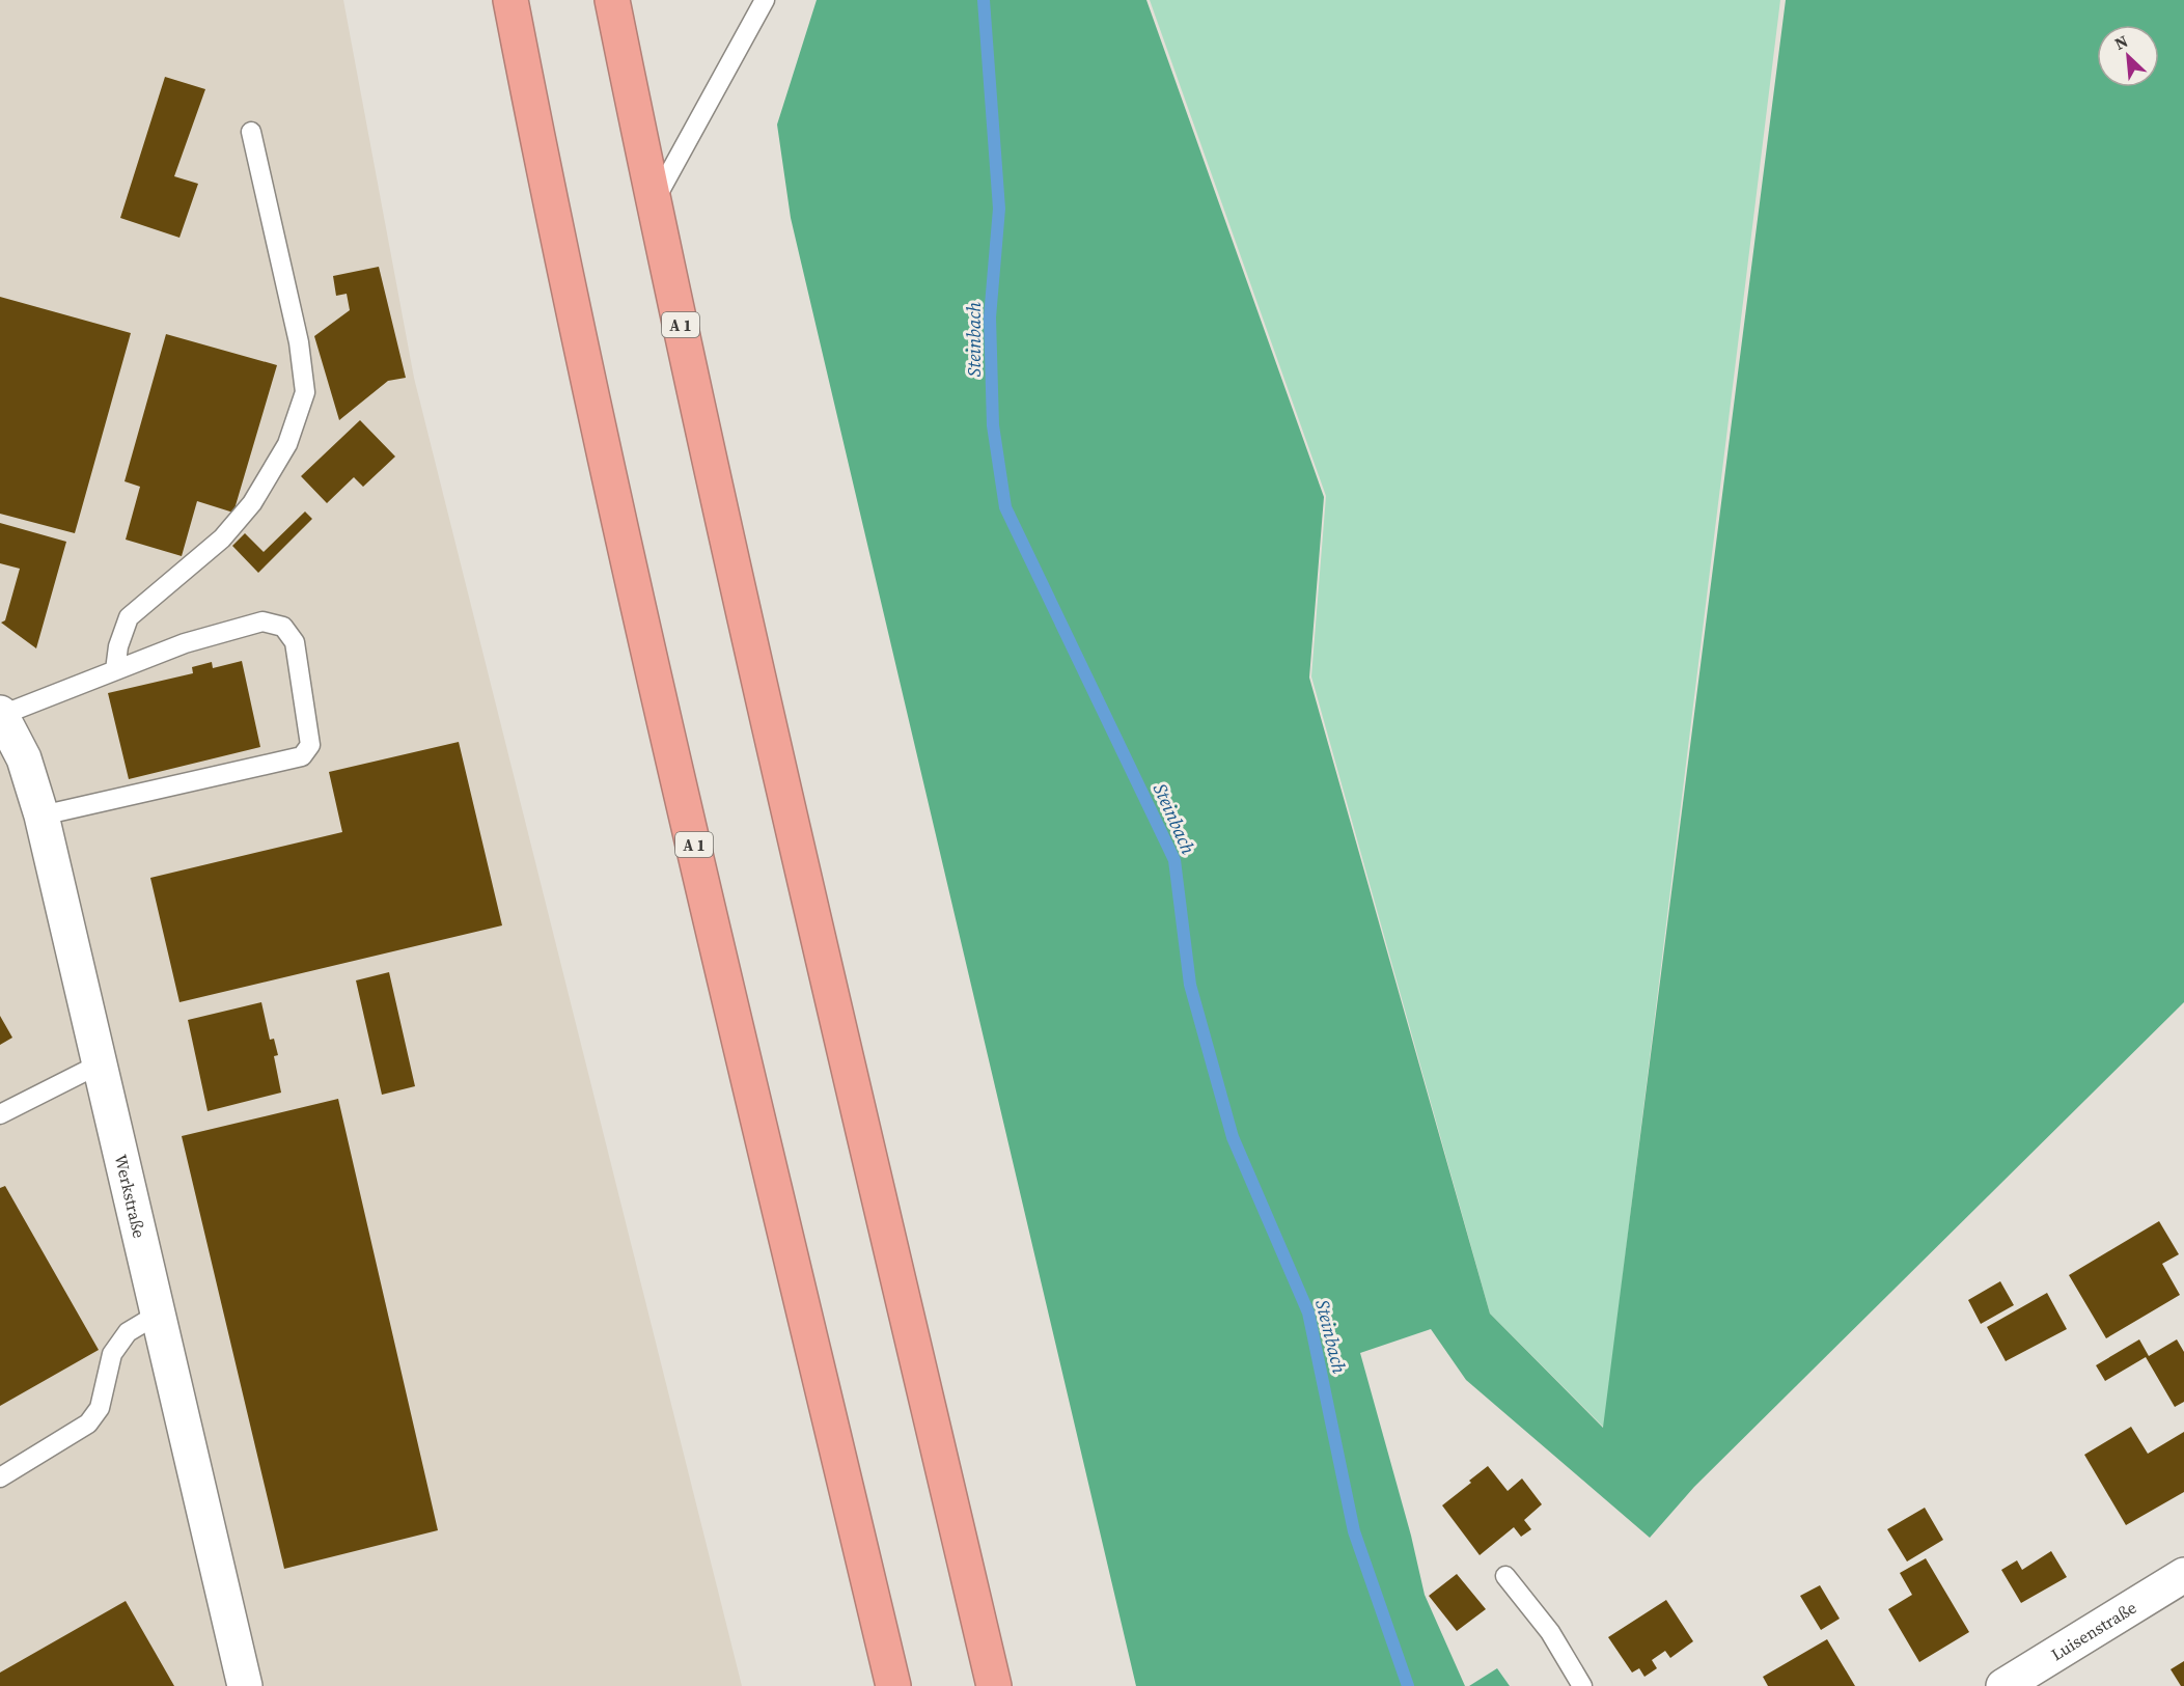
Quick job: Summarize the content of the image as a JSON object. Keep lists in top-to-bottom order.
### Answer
{
  "streets": {
    "highway": ["A 1"],
    "street": ["Werkstraße", "Luisenstraße"]
  },
  "water": ["Steinbach"],
  "north": "top left"
}
